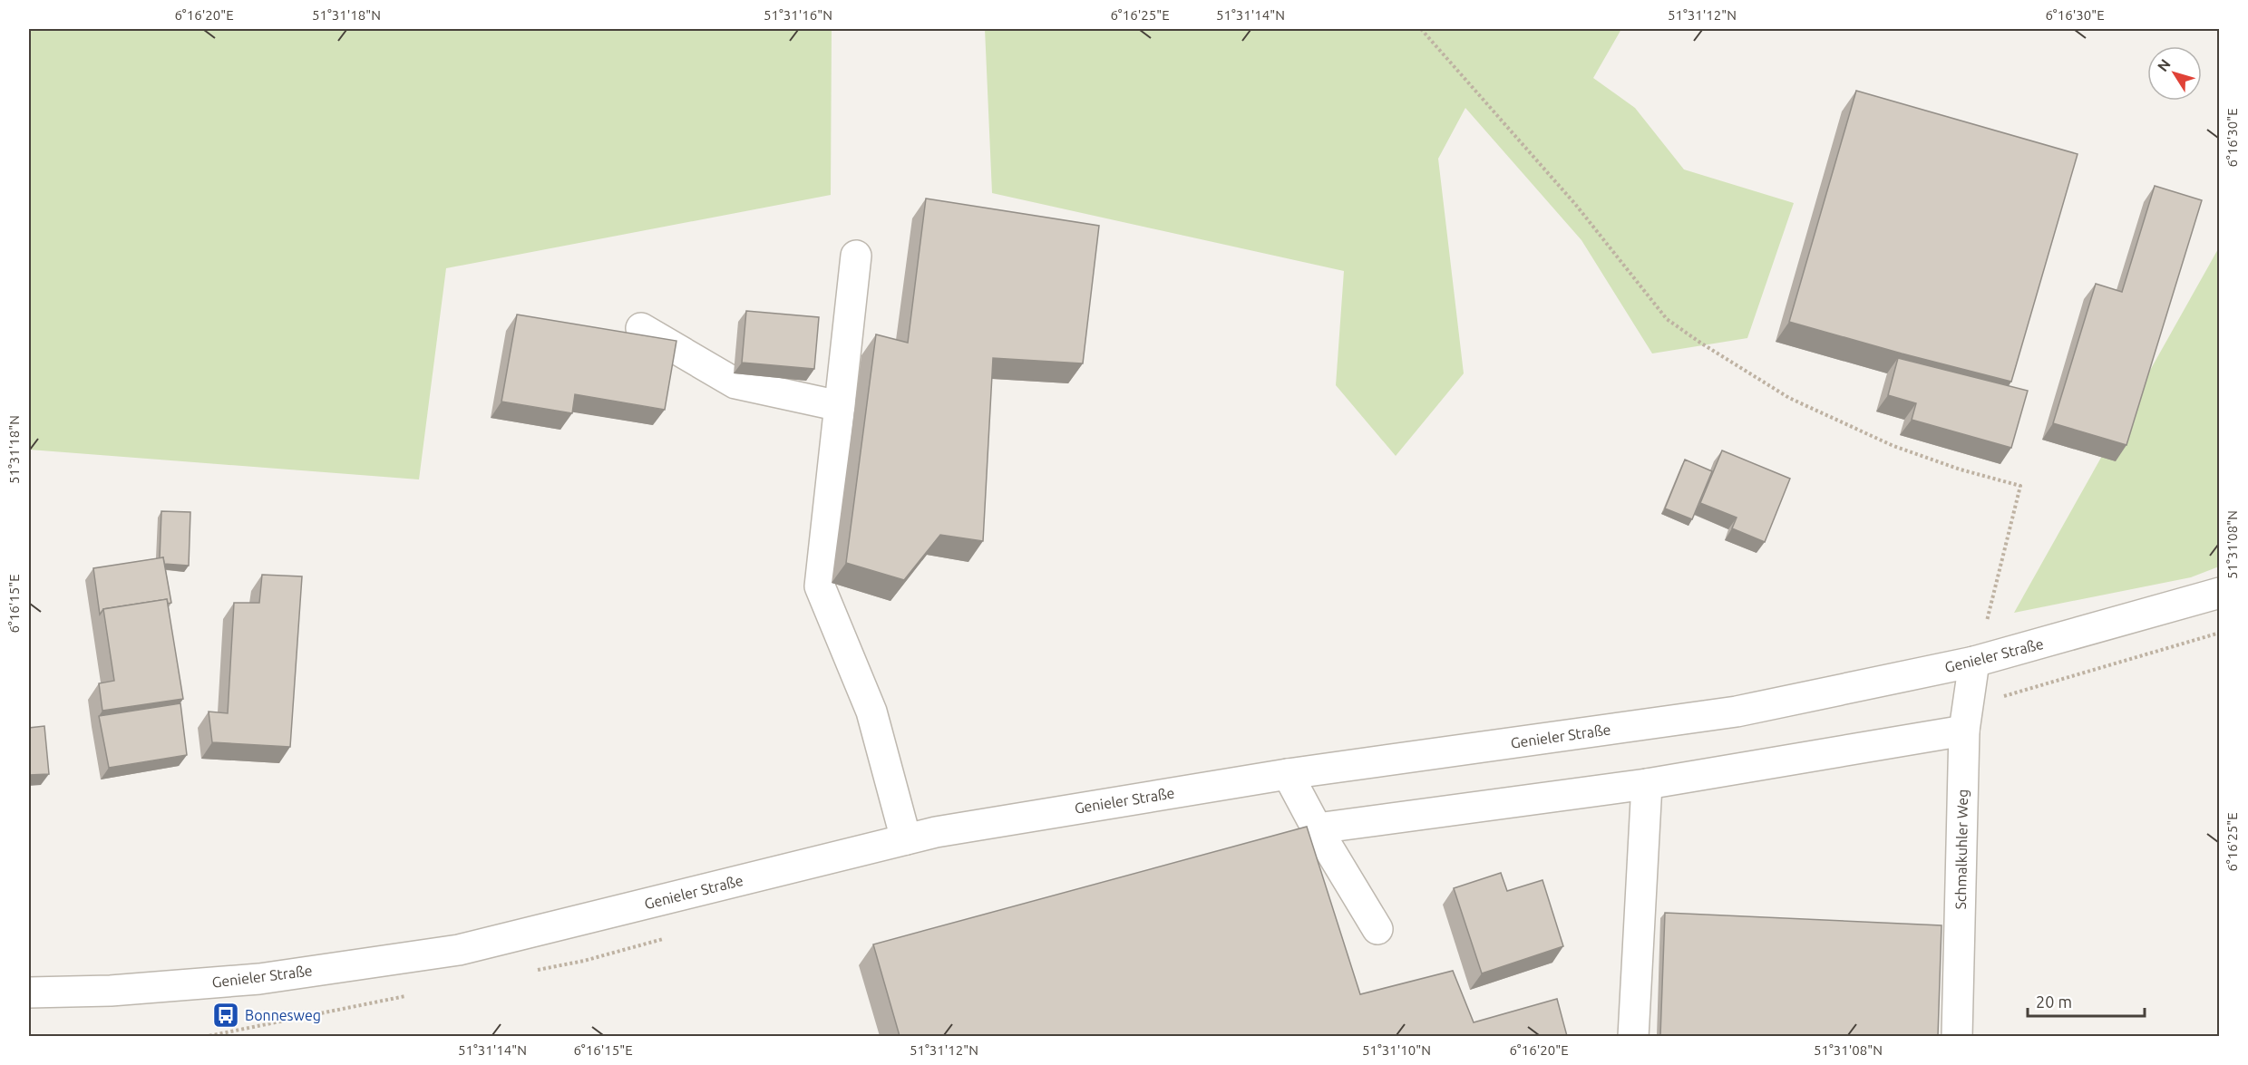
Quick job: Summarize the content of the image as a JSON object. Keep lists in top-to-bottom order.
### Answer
{
  "streets": {
    "street": ["Genieler Straße", "Schmalkuhler Weg"]
  },
  "crossings": [
    ["Genieler Straße", "Schmalkuhler Weg"]
  ],
  "places": {
    "bus stop": ["Bonnesweg"]
  },
  "scale_bar": "20 m",
  "north": "top left",
  "coordinates": [
    "6°16'20\"E",
    "51°31'18\"N",
    "51°31'16\"N",
    "6°16'25\"E",
    "51°31'14\"N",
    "51°31'12\"N",
    "6°16'30\"E",
    "51°31'08\"N",
    "6°16'15\"E",
    "51°31'10\"N"
  ]
}
